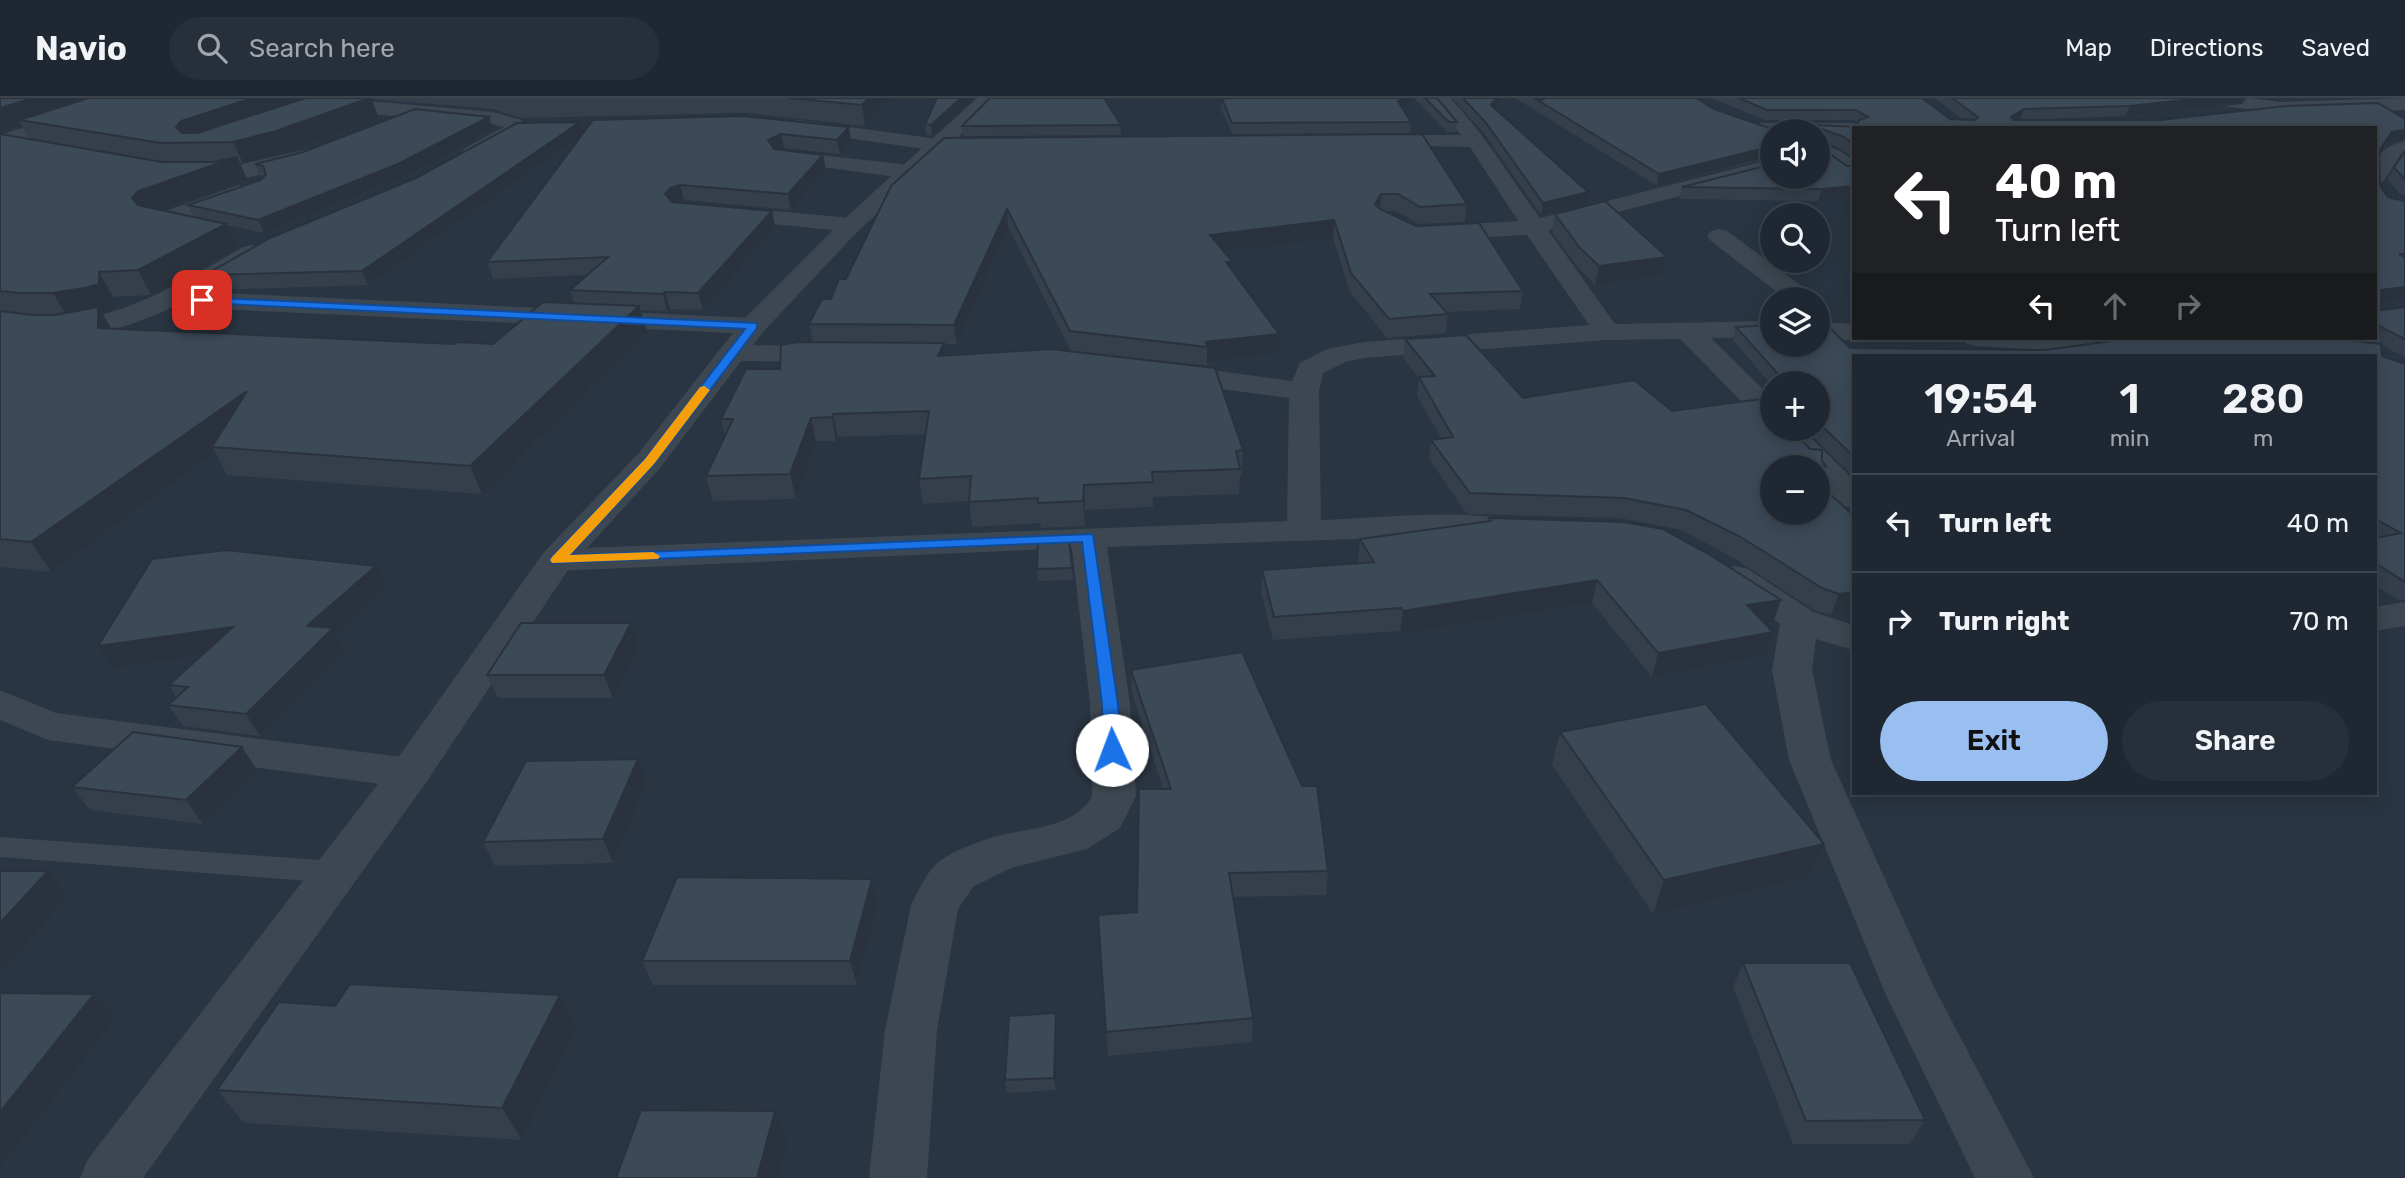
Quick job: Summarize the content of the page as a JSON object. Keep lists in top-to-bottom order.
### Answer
{
  "page": {
    "header": "Navio",
    "search": "Search here",
    "nav": ["Map", "Directions", "Saved"],
    "map_buttons": ["+", "−"],
    "turn": ["40 m", "Turn left"],
    "eta": [
      "19:54",
      "Arrival",
      "1",
      "min",
      "280",
      "m"
    ],
    "list": [
      {
        "name": "Turn left",
        "value": "40 m"
      },
      {
        "name": "Turn right",
        "value": "70 m"
      }
    ],
    "buttons": ["Exit", "Share"]
  }
}
